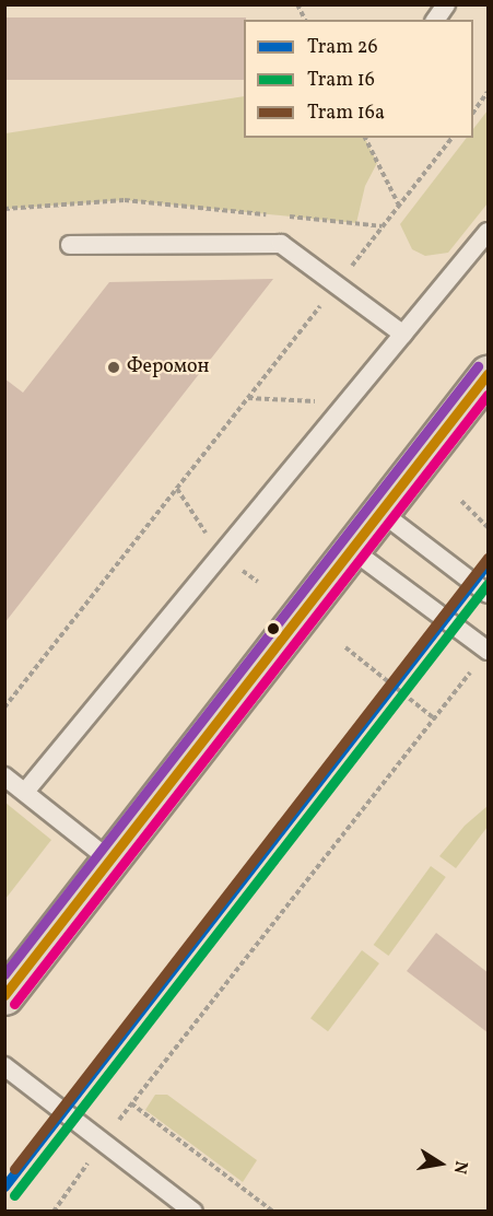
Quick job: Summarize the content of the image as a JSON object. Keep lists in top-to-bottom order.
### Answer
{
  "places": ["Феромон"],
  "lines": ["tram line 16a", "tram line 26", "tram line 16"],
  "legend": ["Tram 26", "Tram 16", "Tram 16a"],
  "north": "right"
}
